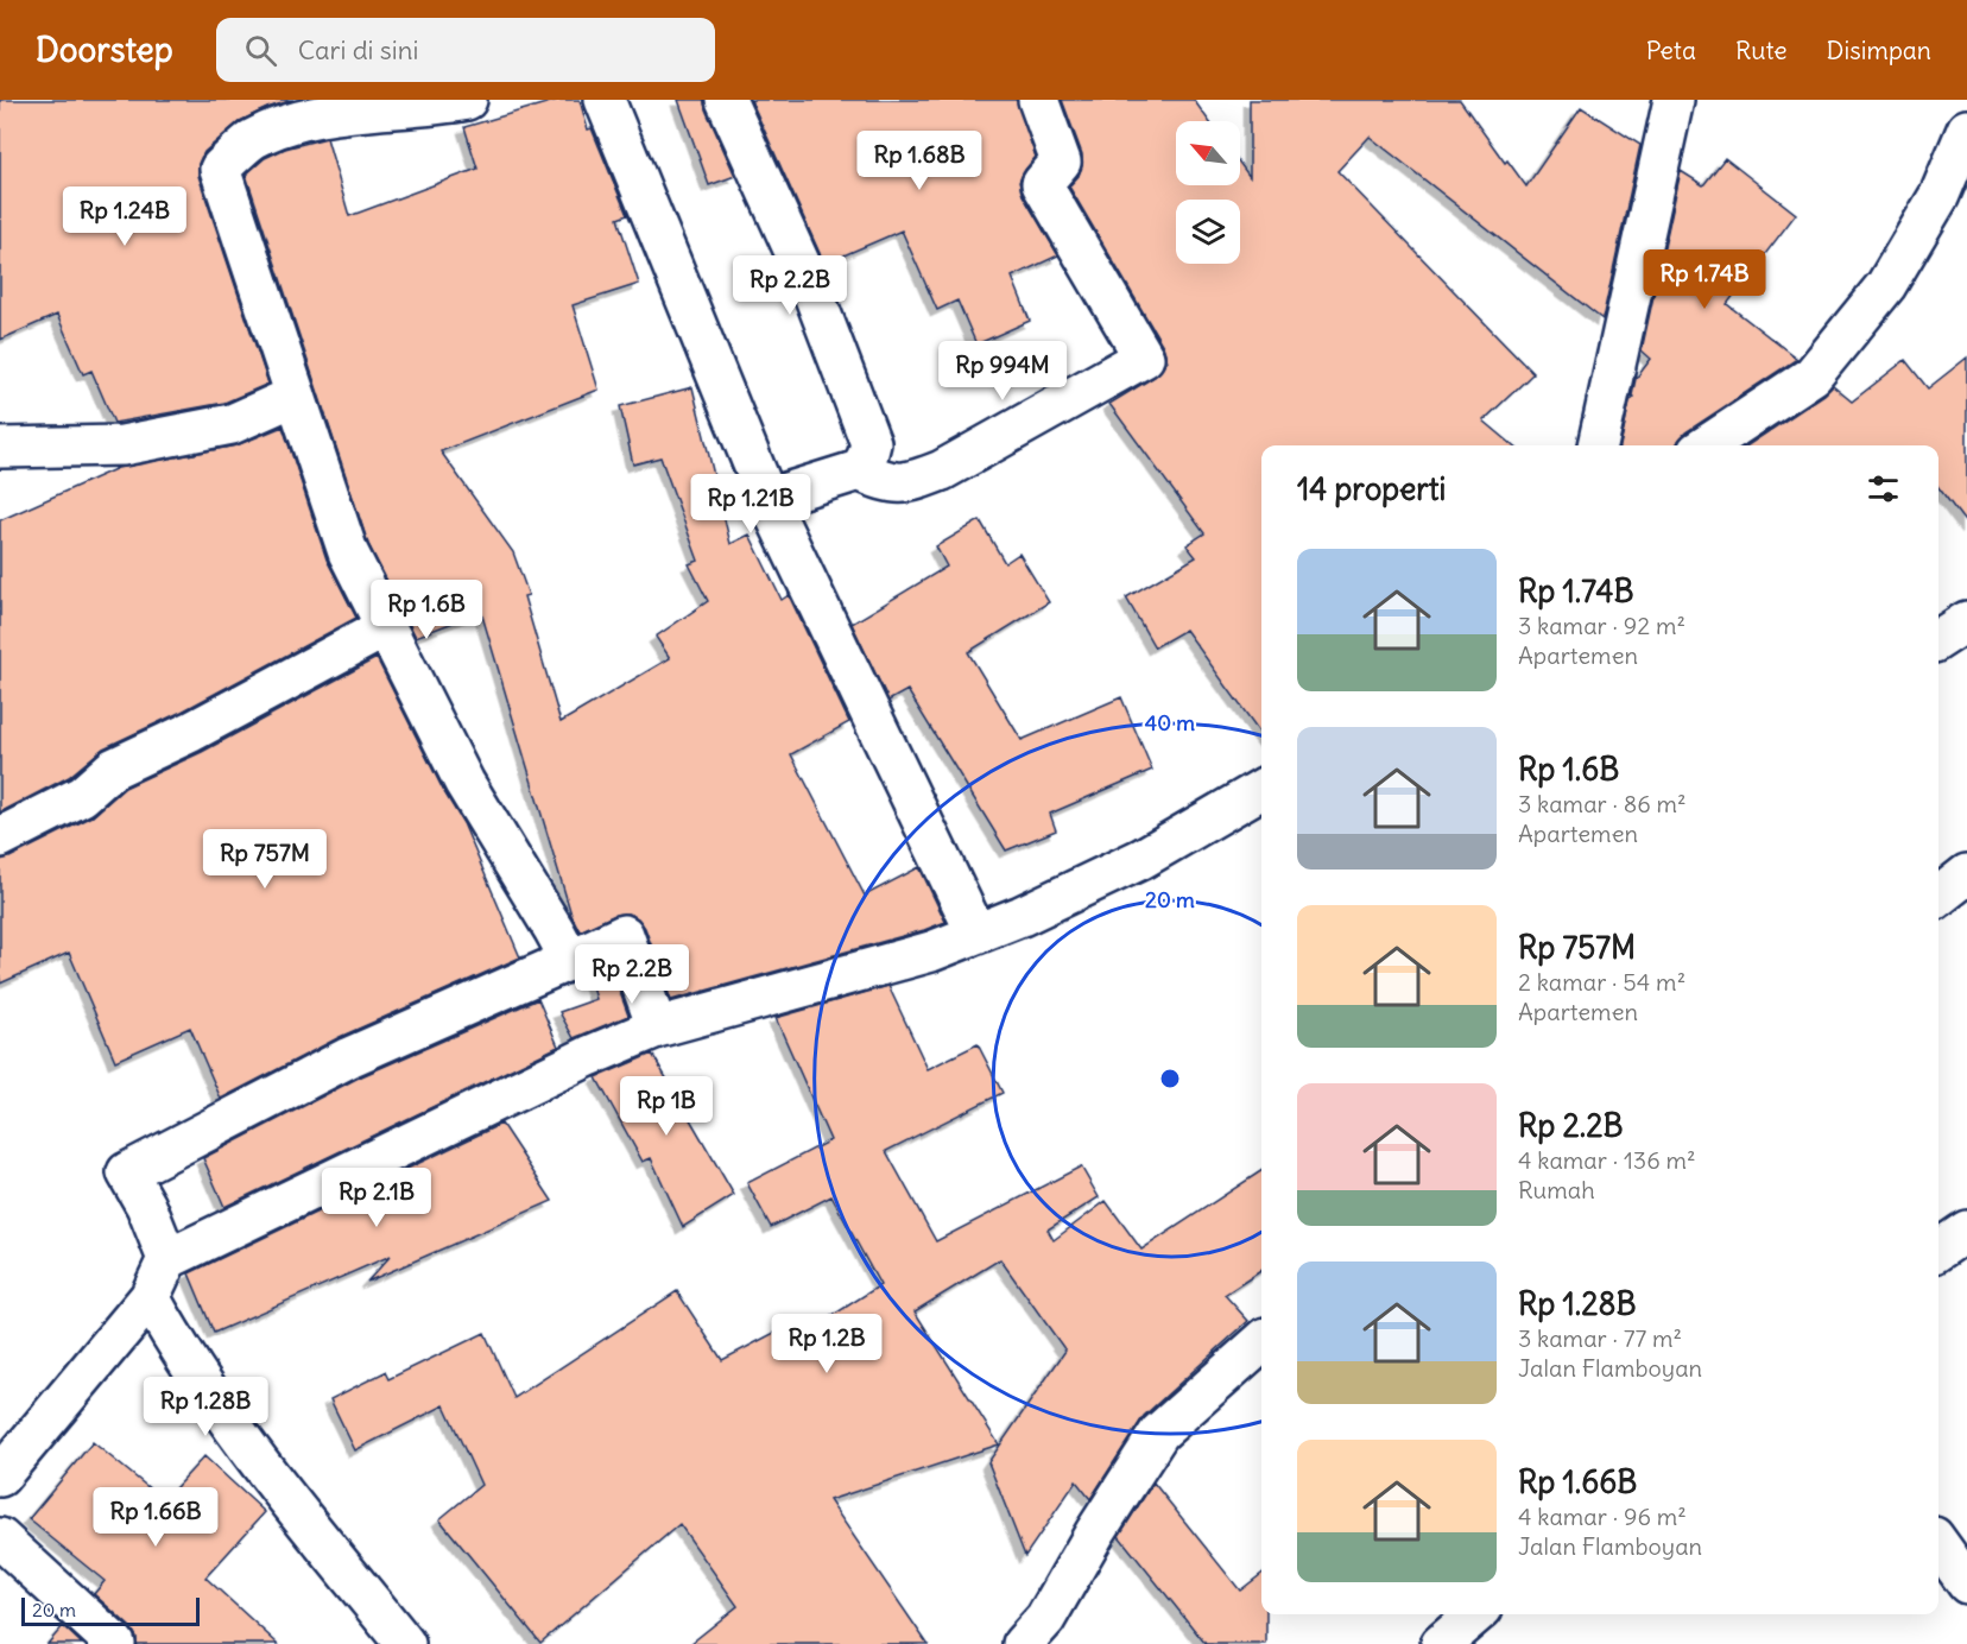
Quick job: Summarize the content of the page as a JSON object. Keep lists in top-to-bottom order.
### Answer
{
  "scale_bar": "20 m",
  "north": "top left",
  "page": {
    "header": "Doorstep",
    "search": "Cari di sini",
    "nav": ["Peta", "Rute", "Disimpan"],
    "price": [
      "Rp 1.68B",
      "Rp 1.24B",
      "Rp 1.74B",
      "Rp 2.2B",
      "Rp 994M",
      "Rp 1.21B",
      "Rp 1.6B",
      "Rp 757M",
      "Rp 2.2B",
      "Rp 1B",
      "Rp 2.1B",
      "Rp 1.2B",
      "Rp 1.28B",
      "Rp 1.66B"
    ],
    "heading": "14 properti",
    "list": [
      {
        "name": "Rp 1.74B",
        "note": "3 kamar · 92 m² · Apartemen"
      },
      {
        "name": "Rp 1.6B",
        "note": "3 kamar · 86 m² · Apartemen"
      },
      {
        "name": "Rp 757M",
        "note": "2 kamar · 54 m² · Apartemen"
      },
      {
        "name": "Rp 2.2B",
        "note": "4 kamar · 136 m² · Rumah"
      },
      {
        "name": "Rp 1.28B",
        "note": "3 kamar · 77 m² · Jalan Flamboyan"
      },
      {
        "name": "Rp 1.66B",
        "note": "4 kamar · 96 m² · Jalan Flamboyan"
      }
    ],
    "scale": "20 m"
  },
  "rings": ["40 m", "20 m"]
}
